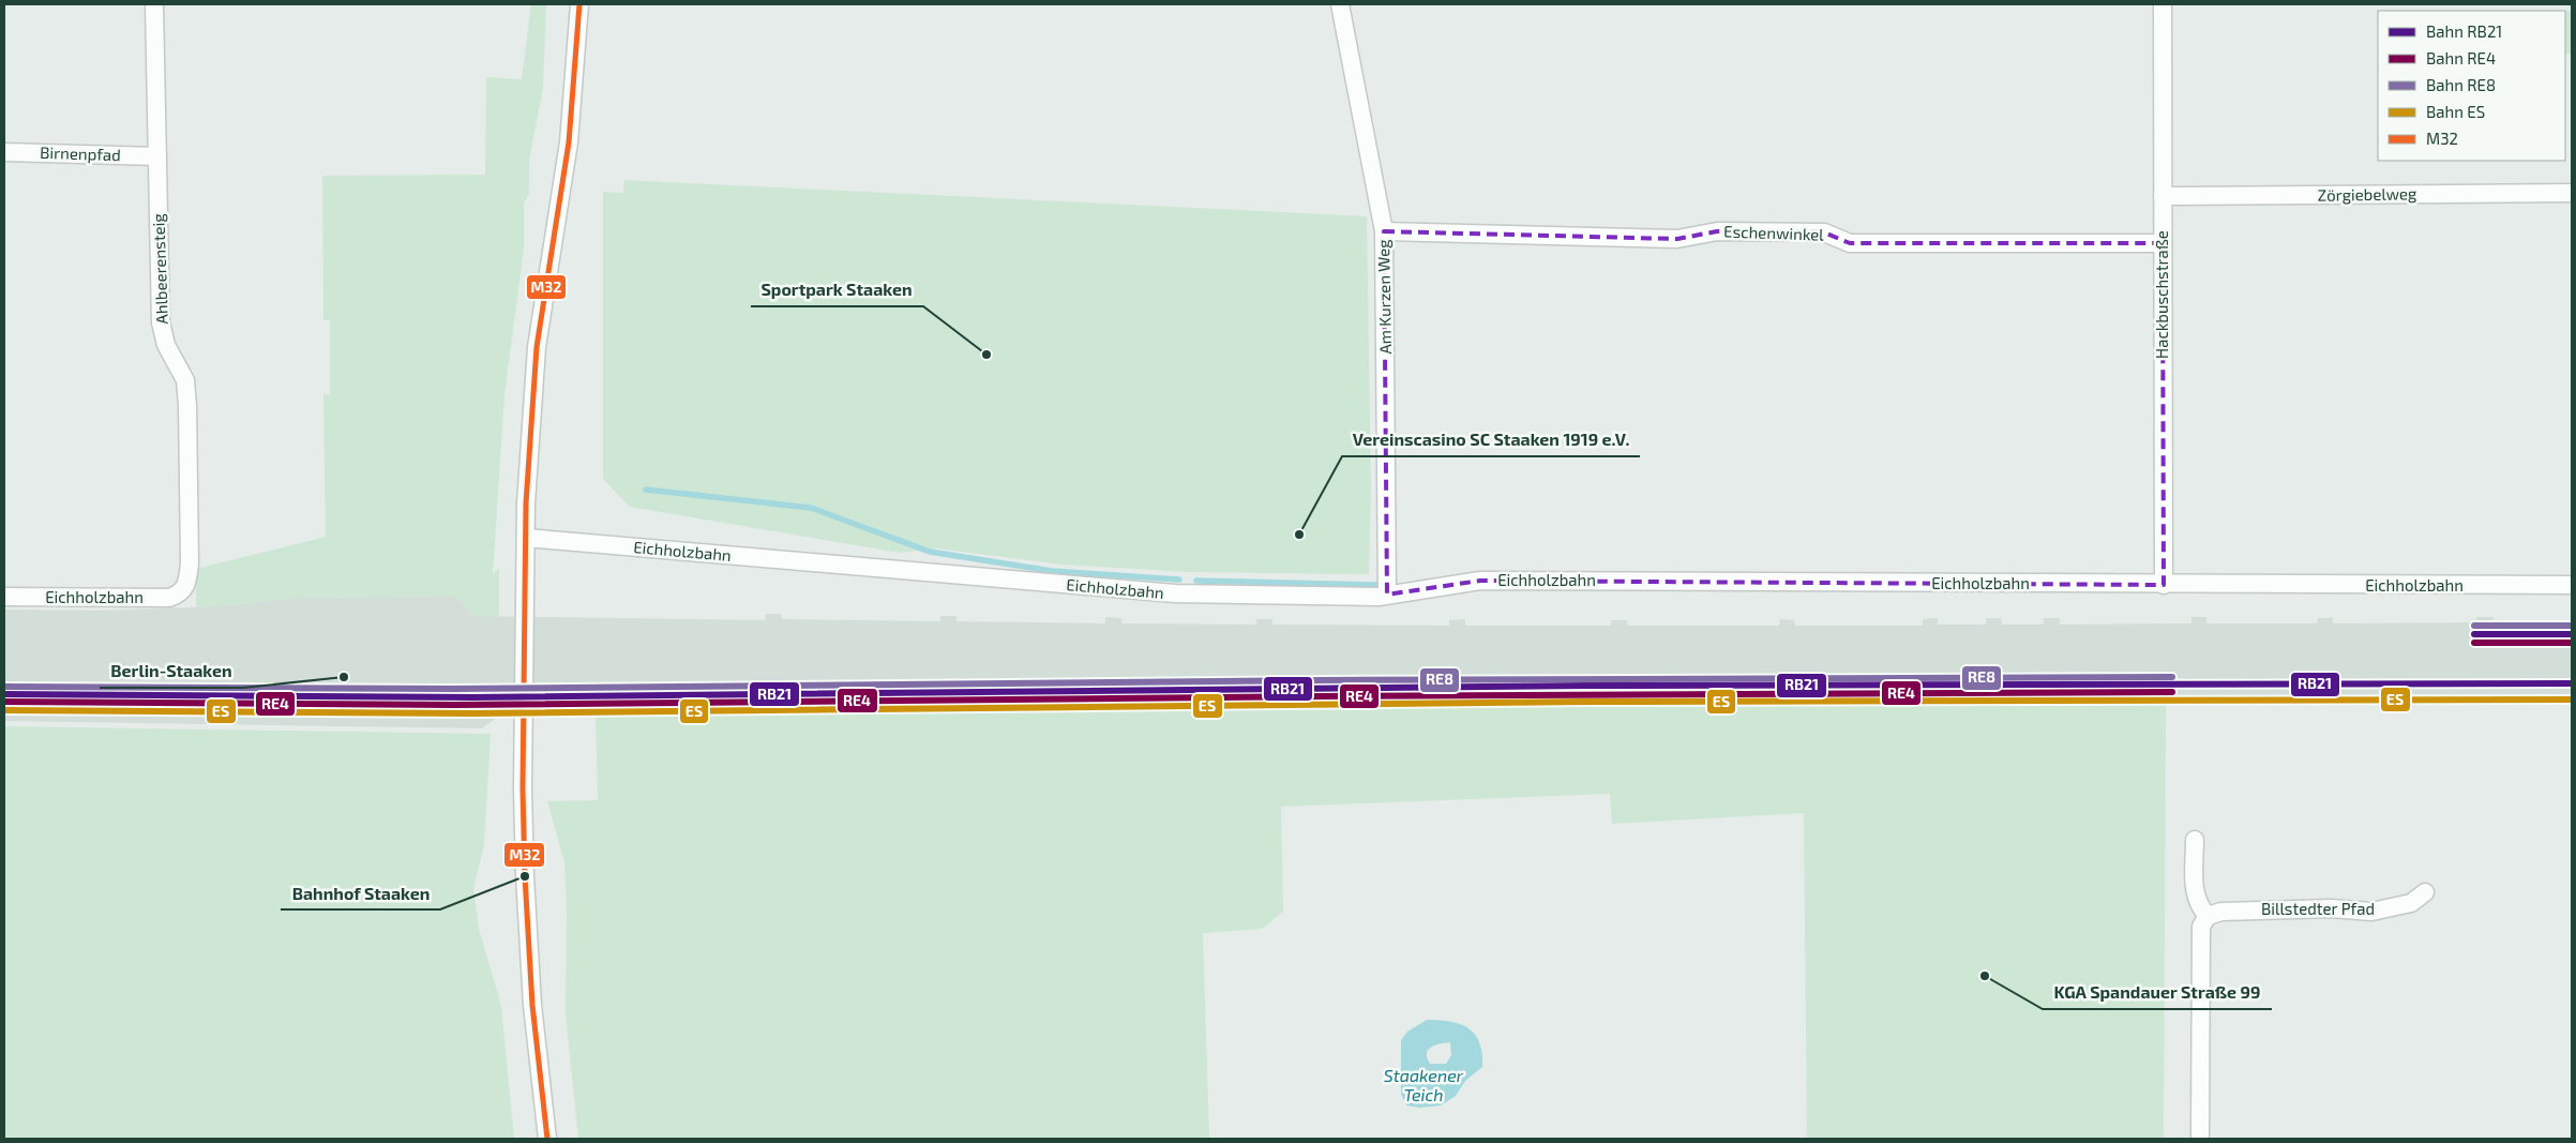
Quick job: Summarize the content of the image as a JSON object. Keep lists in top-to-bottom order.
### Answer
{
  "streets": {
    "street": [
      "Birnenpfad",
      "Zörgiebelweg",
      "Eschenwinkel",
      "Ahlbeerensteig",
      "Hackbuschstraße",
      "Am Kurzen Weg",
      "Eichholzbahn",
      "Billstedter Pfad"
    ]
  },
  "crossings": [
    ["Birnenpfad", "Ahlbeerensteig"],
    ["Zörgiebelweg", "Hackbuschstraße"],
    ["Eschenwinkel", "Hackbuschstraße"],
    ["Eschenwinkel", "Am Kurzen Weg"],
    ["Ahlbeerensteig", "Eichholzbahn"],
    ["Hackbuschstraße", "Eichholzbahn"],
    ["Am Kurzen Weg", "Eichholzbahn"]
  ],
  "water": ["Staakener Teich"],
  "places": [
    "Sportpark Staaken",
    "Vereinscasino SC Staaken 1919 e.V.",
    "Berlin-Staaken",
    "Bahnhof Staaken",
    "KGA Spandauer Straße 99"
  ],
  "lines": [
    "transit line M32",
    "rail line RE8",
    "rail line RB21",
    "rail line RE4",
    "rail line ES"
  ],
  "legend": [
    "Bahn RB21",
    "Bahn RE4",
    "Bahn RE8",
    "Bahn ES",
    "M32"
  ]
}
